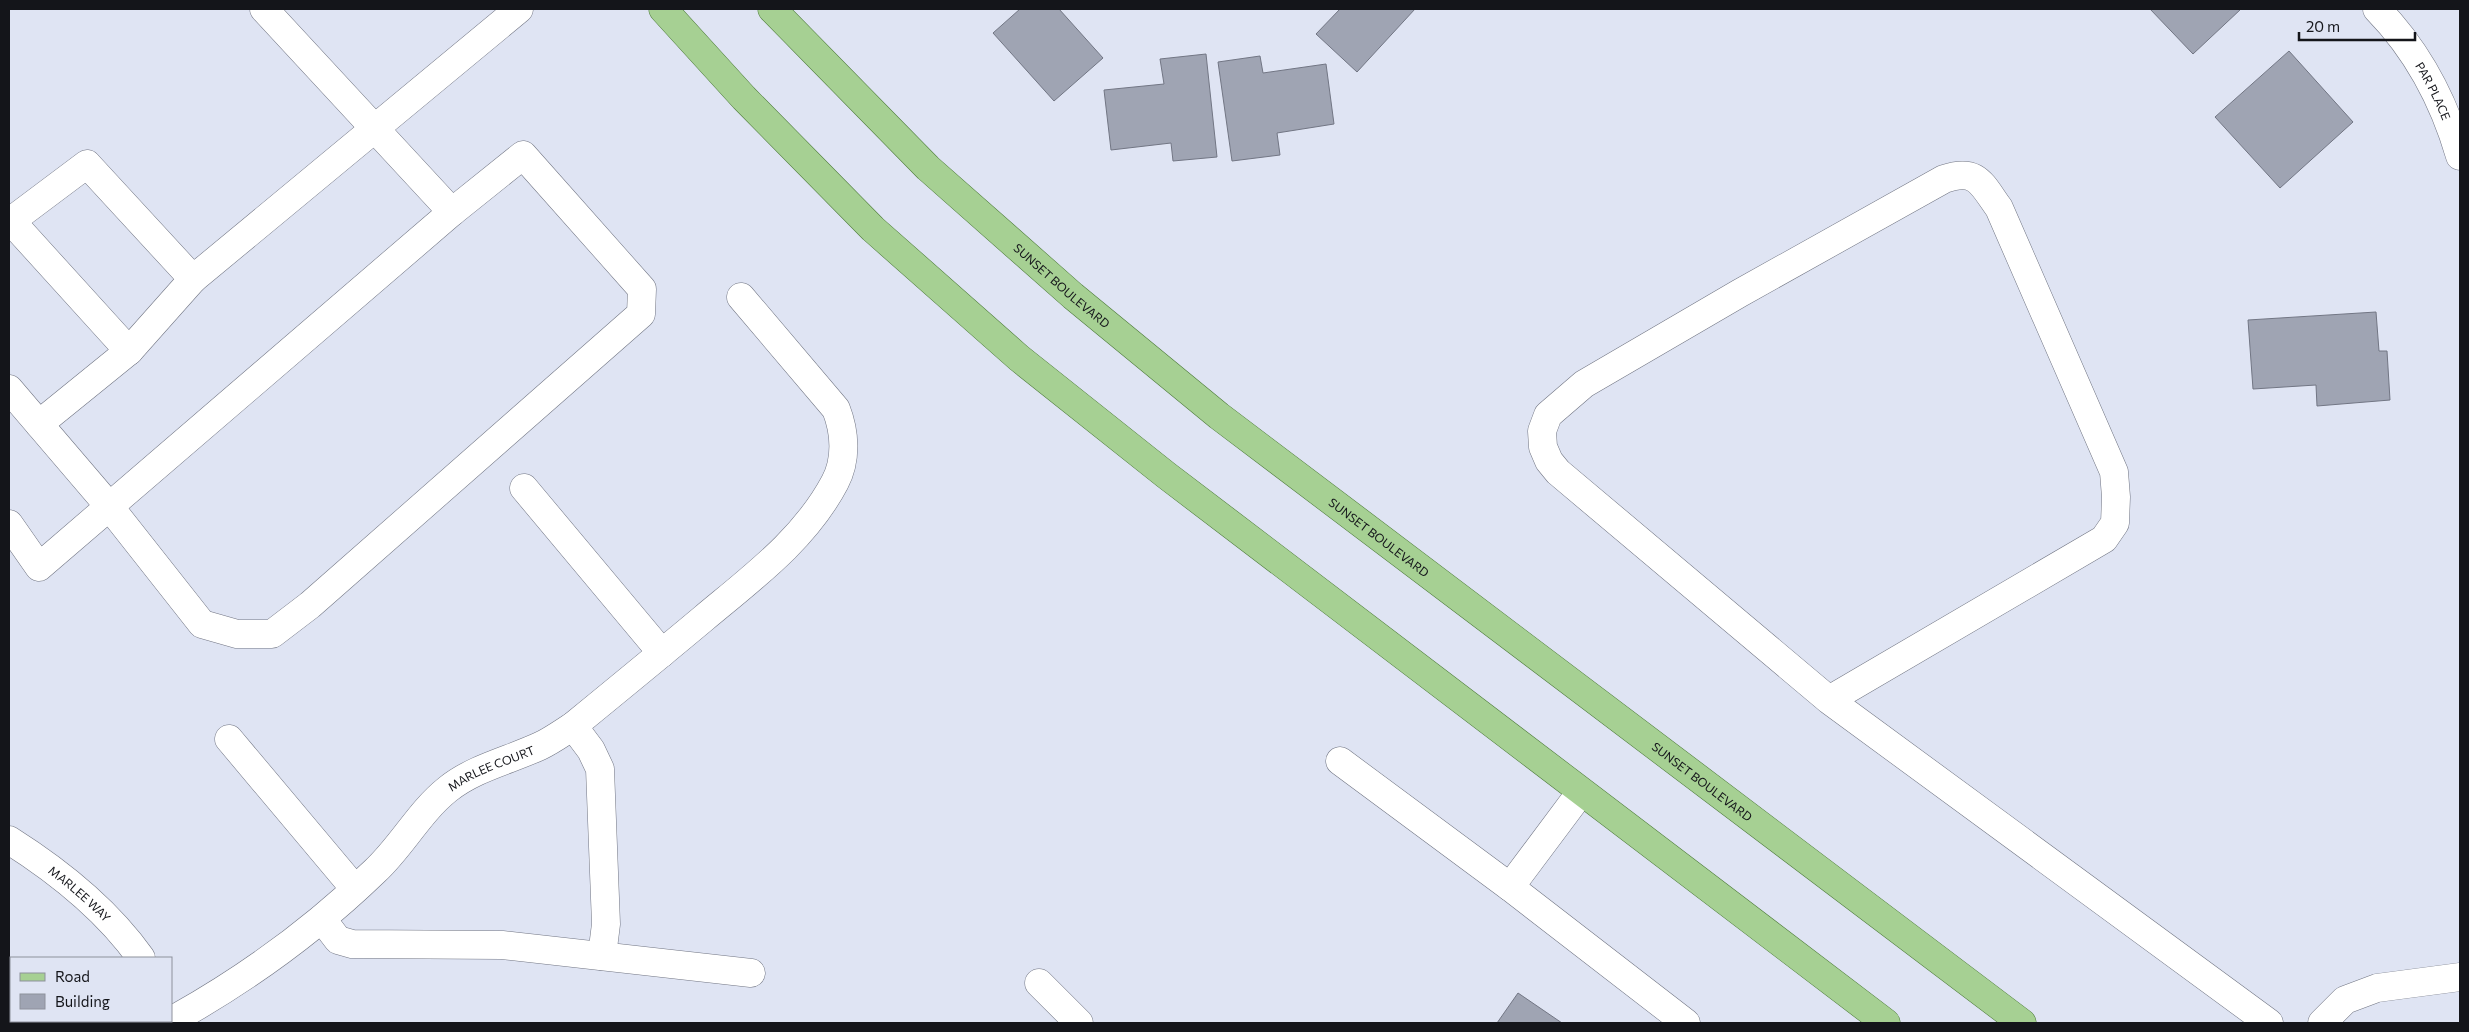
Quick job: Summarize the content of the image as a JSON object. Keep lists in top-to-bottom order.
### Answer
{
  "streets": {
    "main road": ["SUNSET BOULEVARD"],
    "street": ["PAR PLACE", "MARLEE COURT", "MARLEE WAY"]
  },
  "legend": ["Road", "Building"],
  "scale_bar": "20 m"
}
